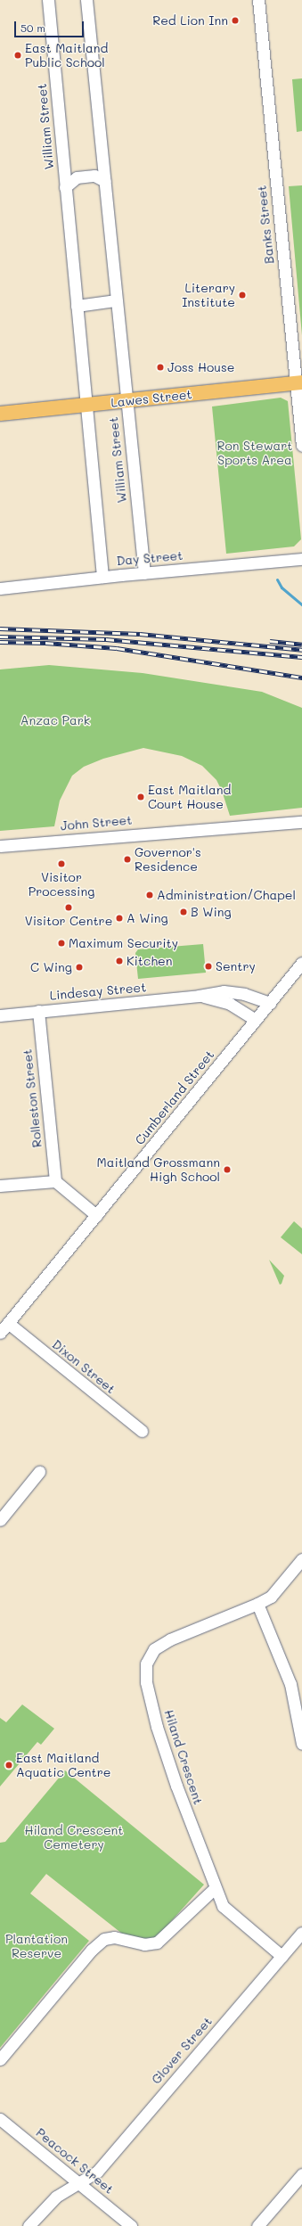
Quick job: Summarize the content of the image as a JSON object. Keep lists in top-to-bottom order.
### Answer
{
  "streets": {
    "main road": ["Lawes Street"],
    "street": [
      "William Street",
      "Banks Street",
      "Day Street",
      "John Street",
      "Lindesay Street",
      "Cumberland Street",
      "Rolleston Street",
      "Dixon Street",
      "Hiland Crescent",
      "Glover Street",
      "Peacock Street"
    ]
  },
  "crossings": [
    ["William Street", "Lawes Street"],
    ["William Street", "Day Street"],
    ["Banks Street", "Lawes Street"],
    ["Lindesay Street", "Cumberland Street"],
    ["Lindesay Street", "Rolleston Street"],
    ["Cumberland Street", "Dixon Street"],
    ["Hiland Crescent", "Glover Street"],
    ["Glover Street", "Peacock Street"]
  ],
  "parks": [
    "Ron Stewart Sports Area",
    "Anzac Park",
    "Hiland Crescent Cemetery",
    "Plantation Reserve"
  ],
  "places": [
    "Red Lion Inn",
    "East Maitland Public School",
    "Literary Institute",
    "Joss House",
    "East Maitland Court House",
    "Governor's Residence",
    "Visitor Processing",
    "Administration/Chapel",
    "Visitor Centre",
    "B Wing",
    "A Wing",
    "Maximum Security",
    "Kitchen",
    "Sentry",
    "C Wing",
    "Maitland Grossmann High School",
    "East Maitland Aquatic Centre"
  ],
  "scale_bar": "50 m"
}
